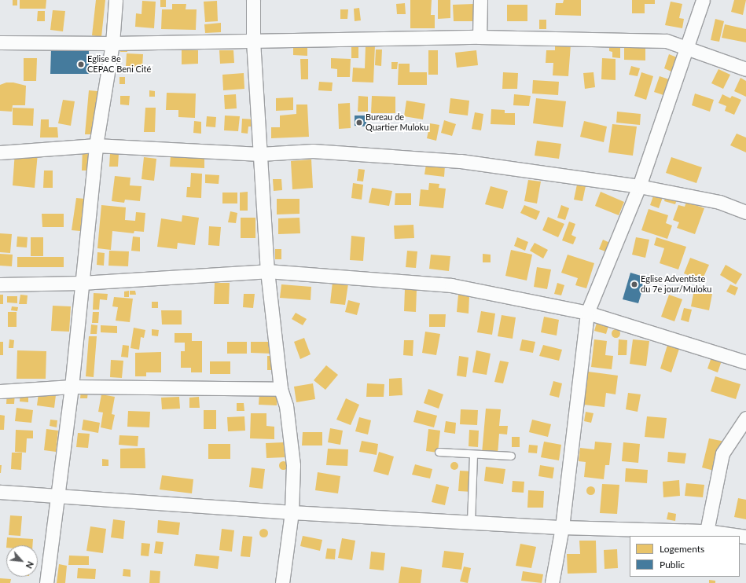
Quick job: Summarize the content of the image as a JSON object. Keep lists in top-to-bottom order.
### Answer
{
  "places": ["Eglise 8e CEPAC Beni Cité", "Bureau de Quartier Muloku", "Eglise Adventiste du 7e jour/Muloku"],
  "legend": ["Logements", "Public"],
  "north": "bottom right"
}
